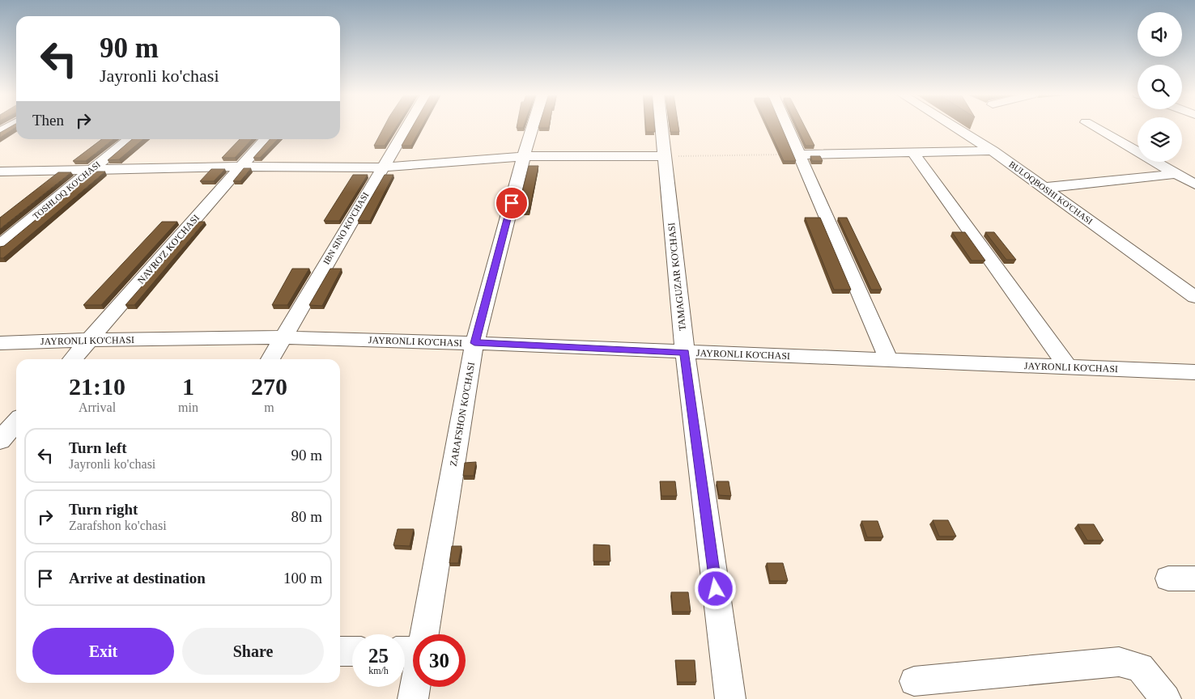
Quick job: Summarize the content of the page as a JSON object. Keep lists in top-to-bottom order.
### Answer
{
  "streets": {
    "street": [
      "TOSHLOQ KO'CHASI",
      "BULOQBOSHI KO'CHASI",
      "IBN SINO KO'CHASI",
      "NAVRO'Z KO'CHASI",
      "TAMAGUZAR KO'CHASI",
      "JAYRONLI KO'CHASI",
      "ZARAFSHON KO'CHASI"
    ]
  },
  "crossings": [
    ["IBN SINO KO'CHASI", "JAYRONLI KO'CHASI"],
    ["NAVRO'Z KO'CHASI", "JAYRONLI KO'CHASI"],
    ["TAMAGUZAR KO'CHASI", "JAYRONLI KO'CHASI"],
    ["JAYRONLI KO'CHASI", "ZARAFSHON KO'CHASI"]
  ],
  "page": {
    "turn": ["90 m", "Jayronli ko'chasi"],
    "then": "Then",
    "eta": [
      "21:10",
      "Arrival",
      "1",
      "min",
      "270",
      "m"
    ],
    "list": [
      {
        "name": "Turn left",
        "note": "Jayronli ko'chasi",
        "value": "90 m"
      },
      {
        "name": "Turn right",
        "note": "Zarafshon ko'chasi",
        "value": "80 m"
      },
      {
        "name": "Arrive at destination",
        "value": "100 m"
      }
    ],
    "buttons": ["Exit", "Share"],
    "speed": "25 km/h",
    "limit": "30"
  }
}
